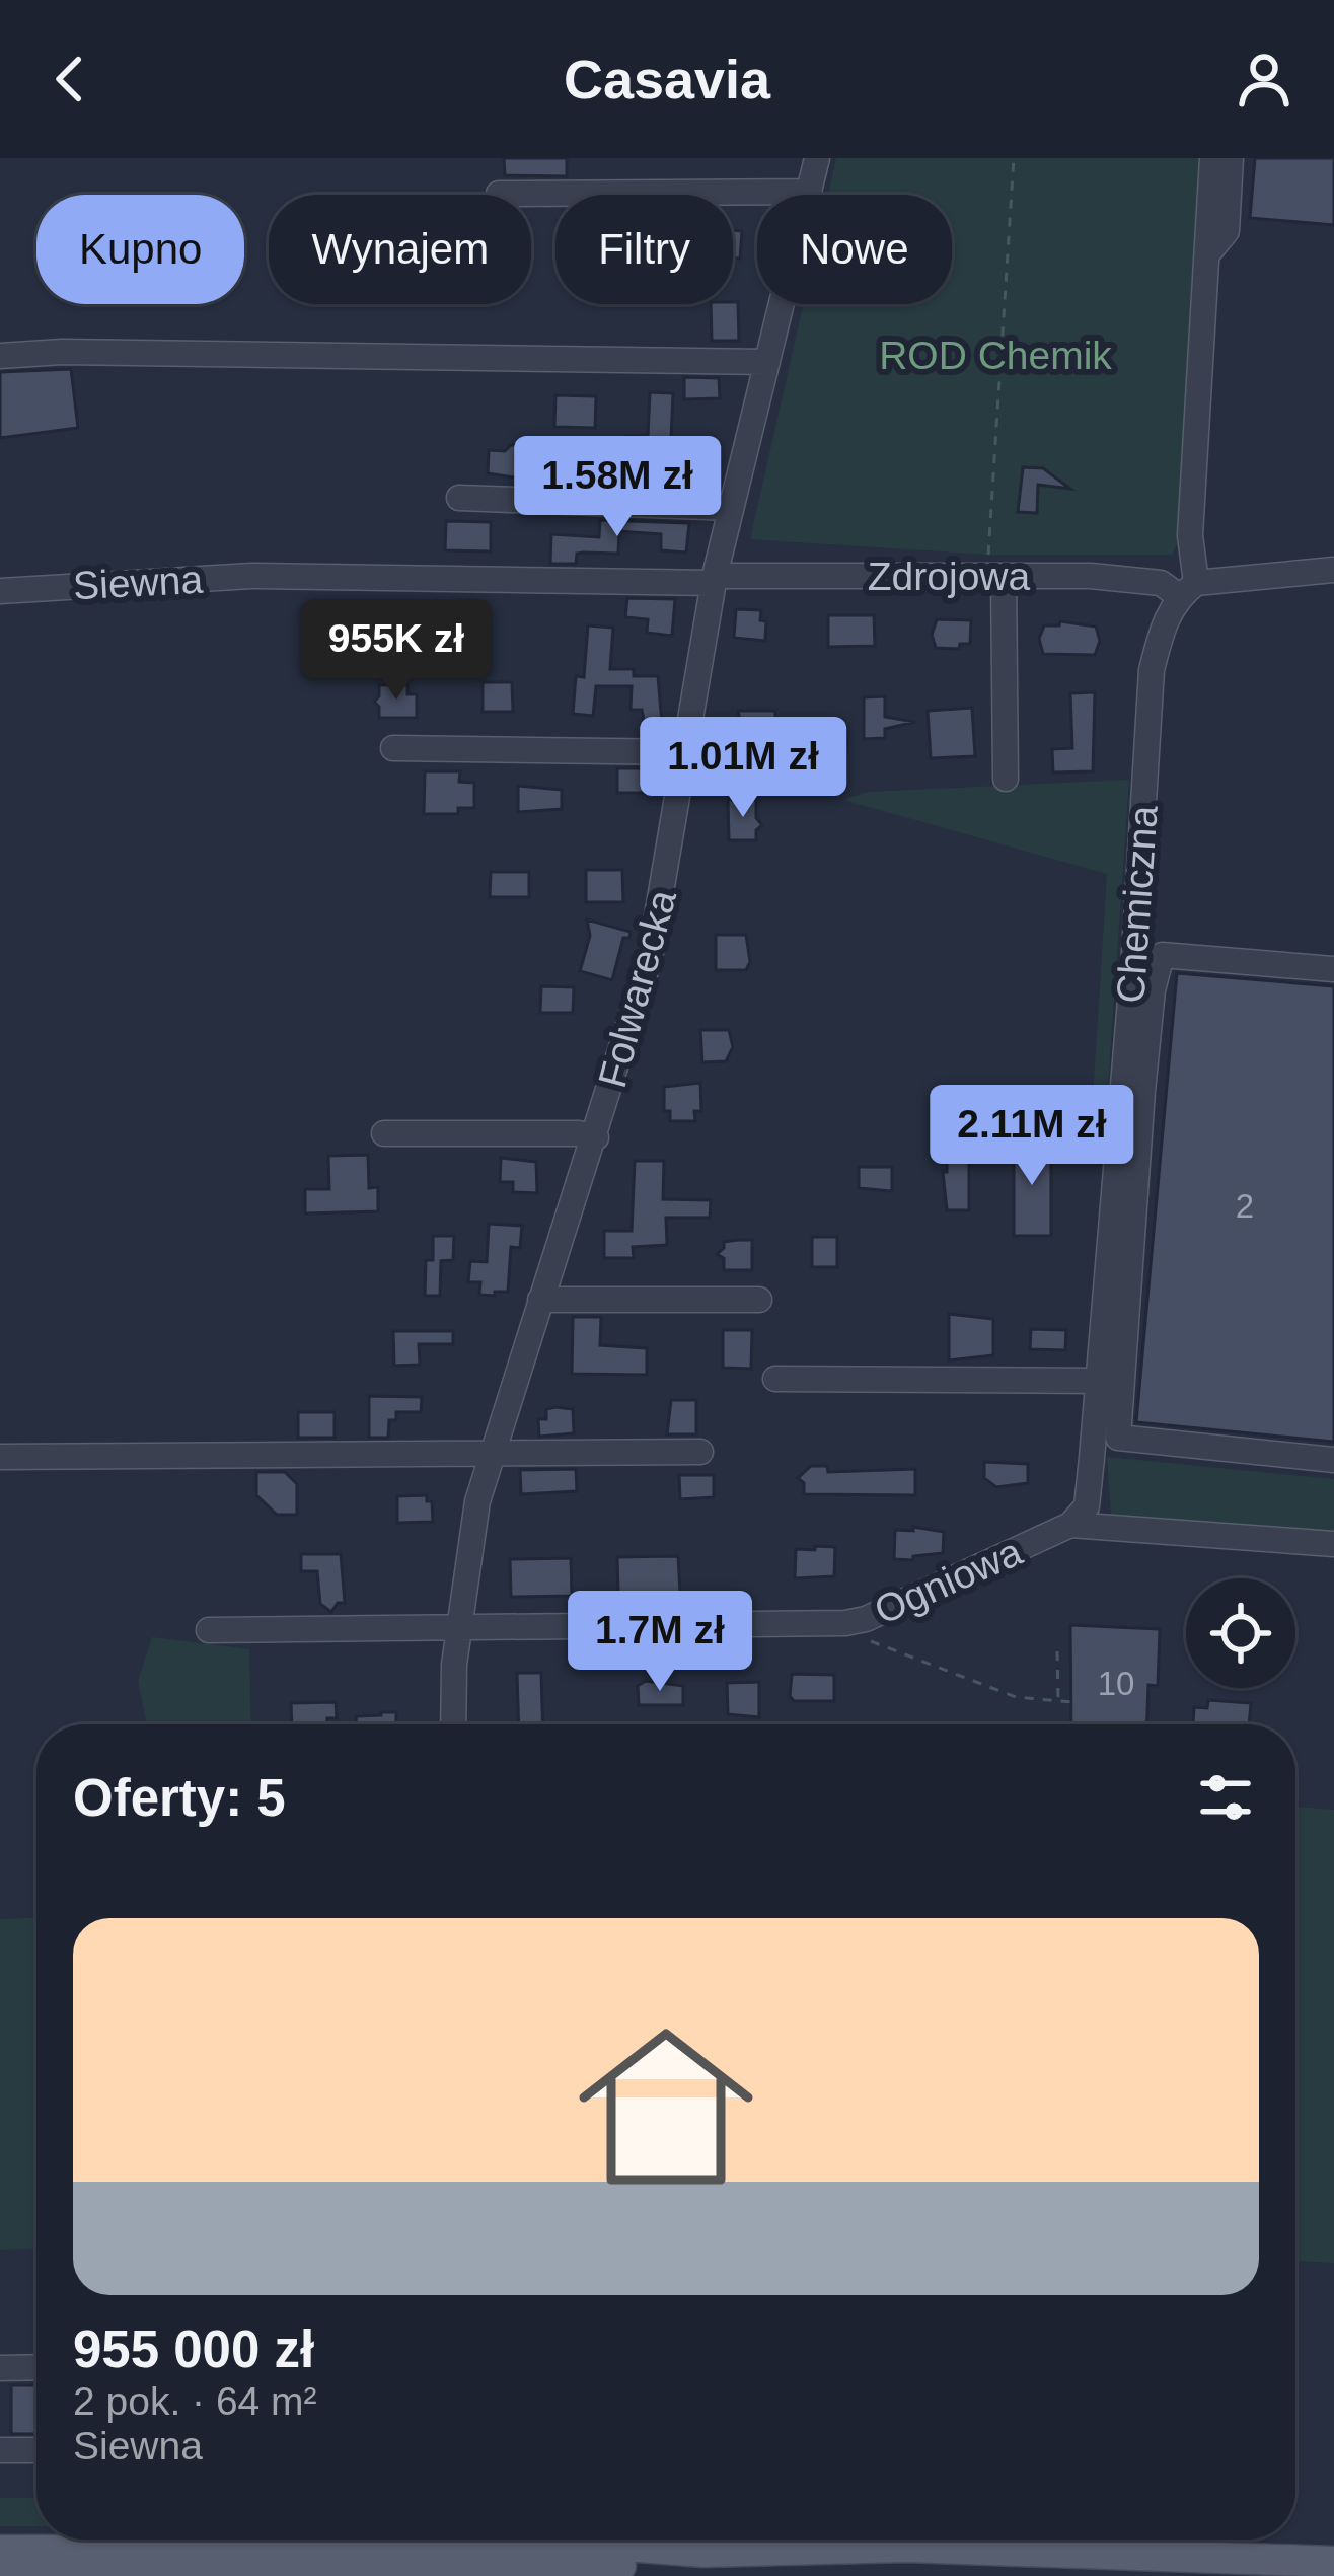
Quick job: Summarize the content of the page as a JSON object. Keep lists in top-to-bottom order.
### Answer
{
  "streets": {
    "street": [
      "Zdrojowa",
      "Siewna",
      "Chemiczna",
      "Folwarecka",
      "Ogniowa"
    ]
  },
  "crossings": [
    ["Zdrojowa", "Siewna"],
    ["Zdrojowa", "Chemiczna"],
    ["Zdrojowa", "Folwarecka"],
    ["Siewna", "Folwarecka"],
    ["Chemiczna", "Ogniowa"],
    ["Folwarecka", "Ogniowa"]
  ],
  "parks": ["ROD Chemik"],
  "house_numbers": ["2", "10"],
  "page": {
    "header": "Casavia",
    "chip": [
      "Kupno",
      "Wynajem",
      "Filtry",
      "Nowe"
    ],
    "price": [
      "1.58M zł",
      "955K zł",
      "1.01M zł",
      "2.11M zł",
      "1.7M zł"
    ],
    "heading": "Oferty: 5",
    "list": [
      {
        "name": "955 000 zł",
        "note": "2 pok. · 64 m² · Siewna"
      }
    ]
  }
}
